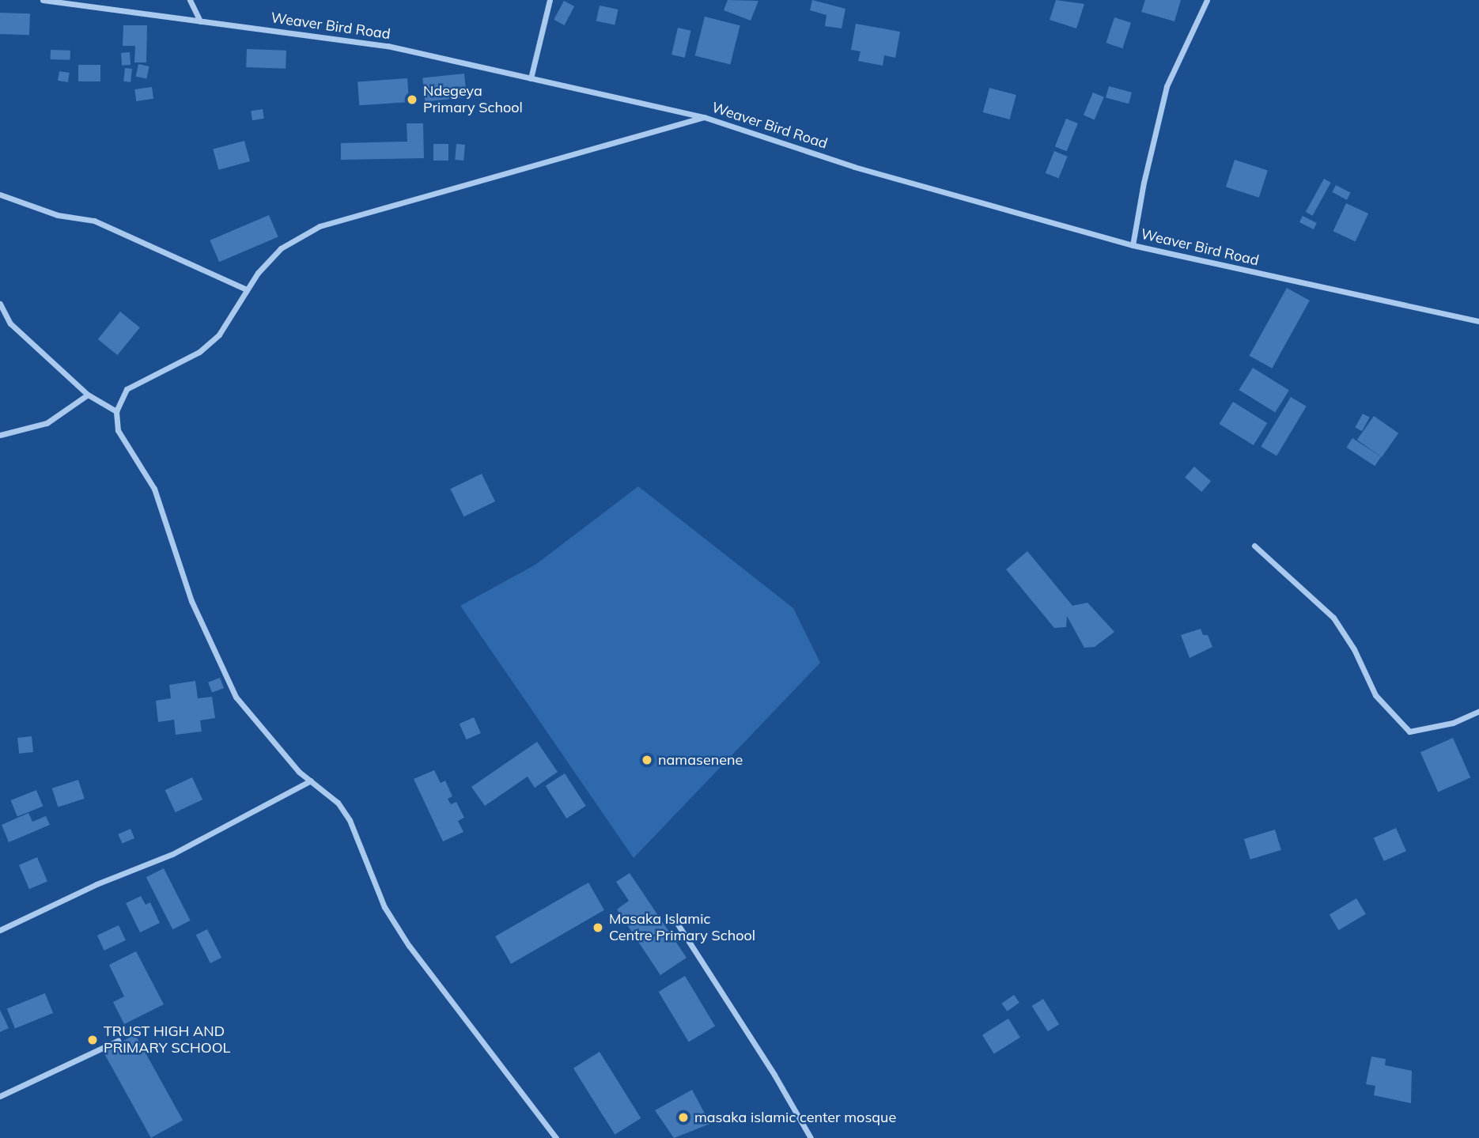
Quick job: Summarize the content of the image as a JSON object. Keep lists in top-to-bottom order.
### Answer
{
  "streets": {
    "street": ["Weaver Bird Road"]
  },
  "places": [
    "Ndegeya Primary School",
    "namasenene",
    "Masaka Islamic Centre Primary School",
    "TRUST HIGH AND PRIMARY SCHOOL",
    "masaka islamic center mosque"
  ]
}
